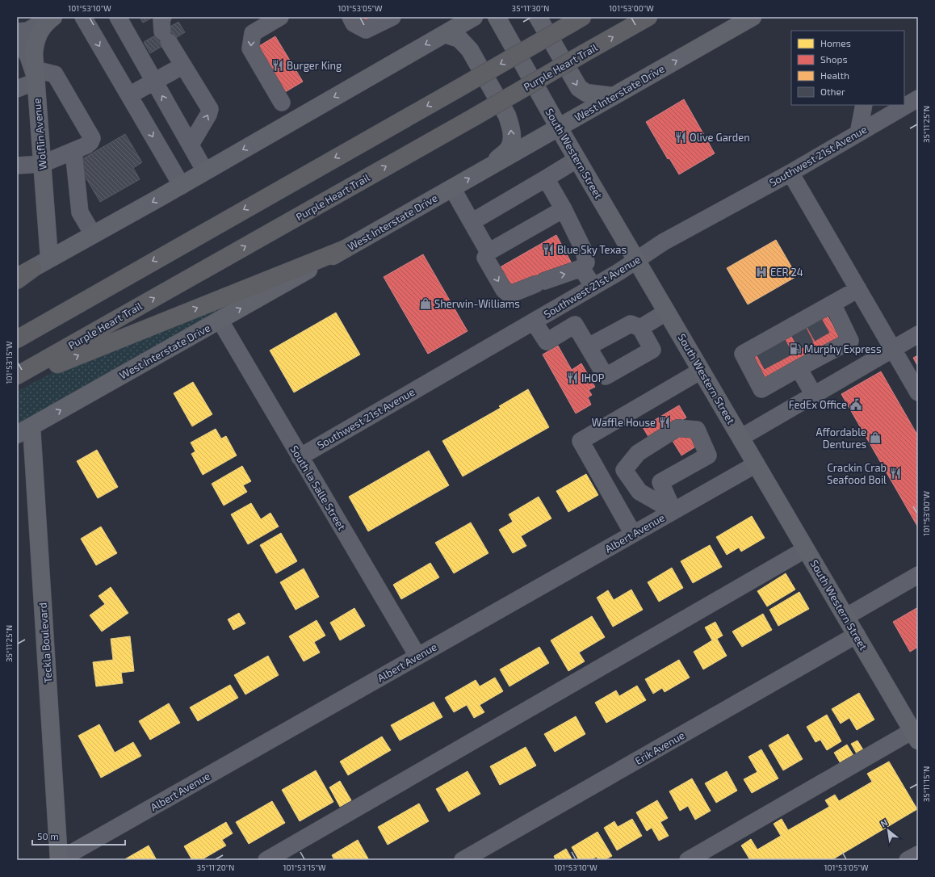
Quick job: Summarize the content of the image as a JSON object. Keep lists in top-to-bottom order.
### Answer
{
  "streets": {
    "highway": ["Purple Heart Trail"],
    "main road": [
      "West Interstate Drive",
      "Wolflin Avenue",
      "South Western Street",
      "Teckla Boulevard"
    ],
    "street": [
      "Southwest 21st Avenue",
      "South la Salle Street",
      "Albert Avenue",
      "Erik Avenue"
    ]
  },
  "crossings": [
    ["West Interstate Drive", "South Western Street"],
    ["West Interstate Drive", "South la Salle Street"],
    ["West Interstate Drive", "Teckla Boulevard"],
    ["South Western Street", "Southwest 21st Avenue"],
    ["South Western Street", "Albert Avenue"],
    ["South Western Street", "Erik Avenue"],
    ["Southwest 21st Avenue", "South la Salle Street"],
    ["South la Salle Street", "Albert Avenue"],
    ["Albert Avenue", "Teckla Boulevard"]
  ],
  "places": {
    "restaurant": [
      "Burger King",
      "Olive Garden",
      "Blue Sky Texas",
      "IHOP",
      "Waffle House",
      "Crackin Crab Seafood Boil"
    ],
    "hospital": ["EER 24"],
    "shop": ["Sherwin-Williams", "Affordable Dentures"],
    "fuel station": ["Murphy Express"],
    "public building": ["FedEx Office"]
  },
  "legend": [
    "Homes",
    "Shops",
    "Health",
    "Other"
  ],
  "scale_bar": "50 m",
  "north": "top left",
  "coordinates": [
    "101°53'10\"W",
    "101°53'05\"W",
    "35°11'30\"N",
    "101°53'00\"W",
    "35°11'25\"N",
    "101°53'15\"W",
    "35°11'15\"N",
    "35°11'20\"N"
  ]
}
